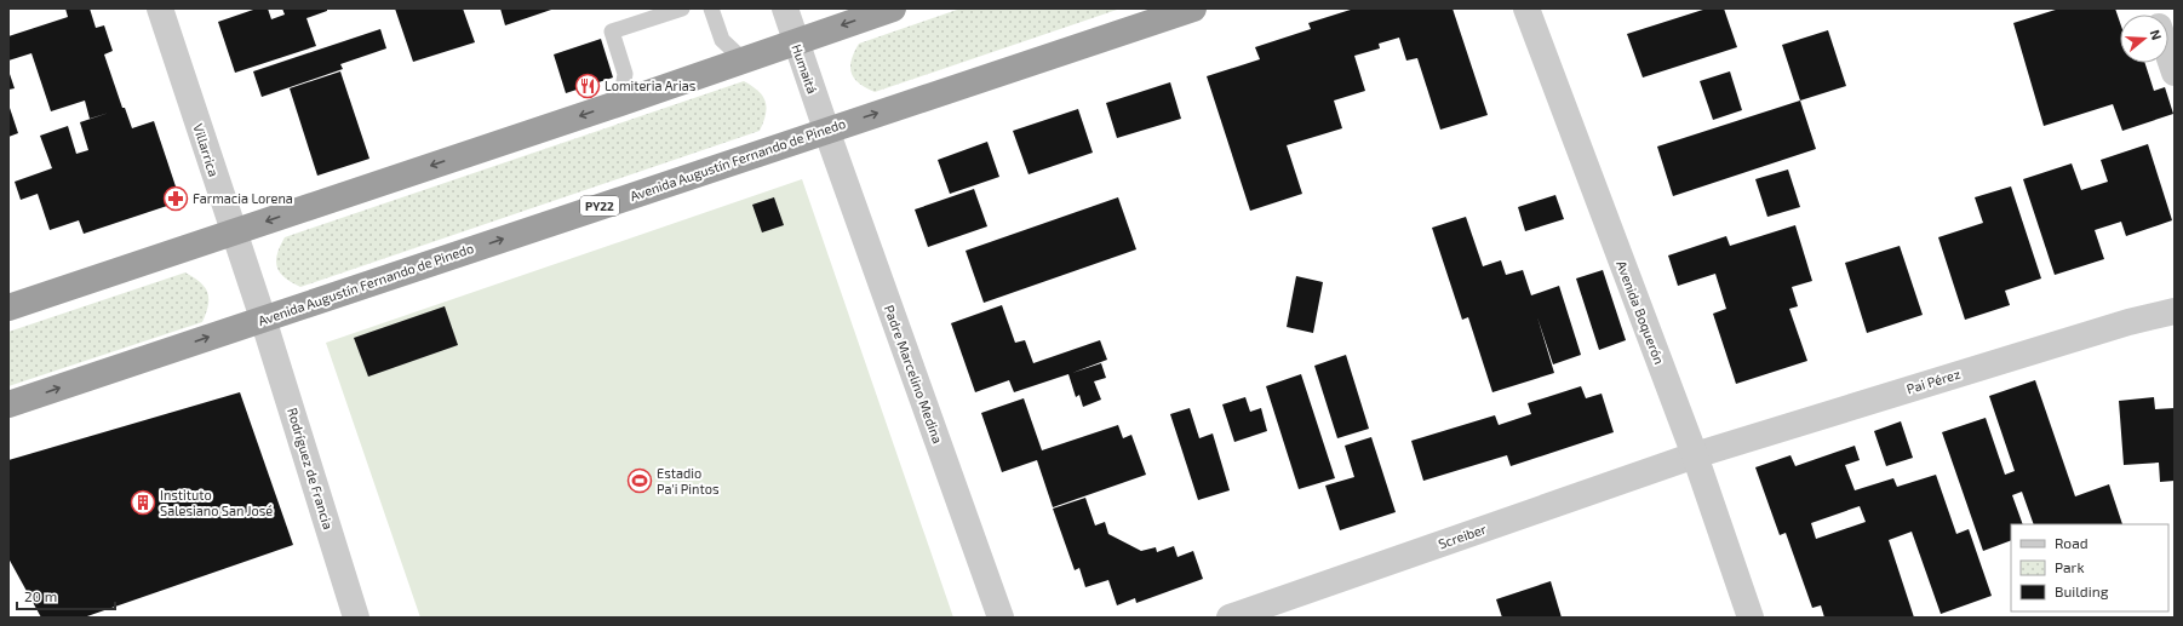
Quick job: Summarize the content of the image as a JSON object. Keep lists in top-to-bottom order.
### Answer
{
  "streets": {
    "highway": ["Avenida Augustín Fernando de Pinedo", "PY22"],
    "street": [
      "Humaitá",
      "Villarrica",
      "Avenida Boquerón",
      "Padre Marcelino Medina",
      "Pai Pérez",
      "Rodríguez de Francia",
      "Screiber"
    ]
  },
  "crossings": [
    ["Humaitá", "Avenida Augustín Fernando de Pinedo"],
    ["Humaitá", "Padre Marcelino Medina"],
    ["Villarrica", "Avenida Augustín Fernando de Pinedo"],
    ["Villarrica", "Rodríguez de Francia"],
    ["Avenida Augustín Fernando de Pinedo", "Padre Marcelino Medina"],
    ["Avenida Augustín Fernando de Pinedo", "Rodríguez de Francia"],
    ["Avenida Boquerón", "Pai Pérez"],
    ["Avenida Boquerón", "Screiber"],
    ["Pai Pérez", "Screiber"]
  ],
  "places": {
    "restaurant": ["Lomiteria Arias"],
    "pharmacy": ["Farmacia Lorena"],
    "sports": ["Estadio Pa'i Pintos"],
    "building": ["Instituto Salesiano San José"]
  },
  "legend": ["Road", "Park", "Building"],
  "scale_bar": "20 m",
  "north": "right"
}
